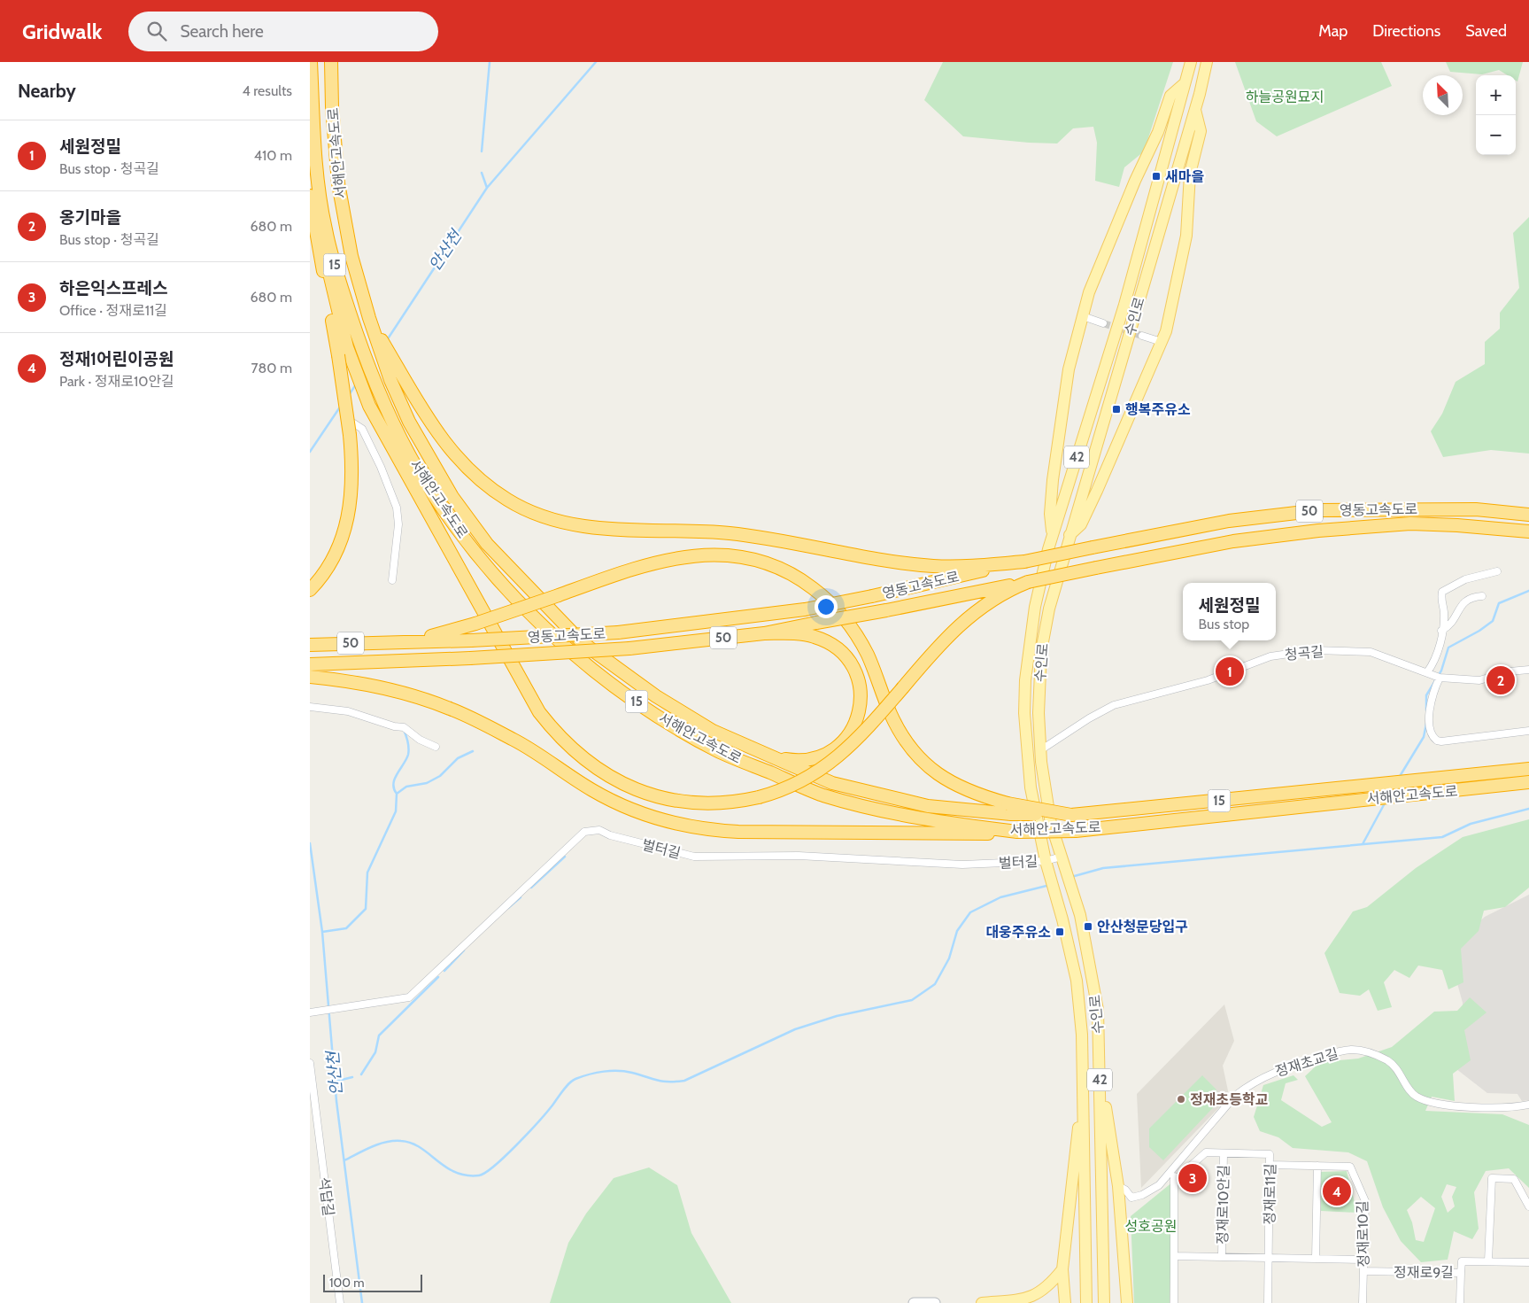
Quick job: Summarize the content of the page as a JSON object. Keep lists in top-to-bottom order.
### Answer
{
  "streets": {
    "highway": [
      "서해안고속도로",
      "15",
      "영동고속도로",
      "50"
    ],
    "main road": ["수인로", "42"],
    "street": [
      "청곡길",
      "벌터길",
      "정재초교길",
      "정재로11길",
      "석답길",
      "정재로10안길",
      "정재로10길",
      "정재로9길"
    ]
  },
  "crossings": [
    ["수인로", "청곡길"],
    ["수인로", "벌터길"],
    ["정재로11길", "정재로10안길"],
    ["정재로11길", "정재로10길"],
    ["정재로10안길", "정재로10길"],
    ["정재로10길", "정재로9길"]
  ],
  "water": ["안산천"],
  "parks": ["하늘공원묘지", "성호공원"],
  "places": {
    "transit": [
      "새마을",
      "행복주유소",
      "안산청문당입구",
      "대웅주유소"
    ],
    "other": ["정재초등학교"]
  },
  "scale_bar": "100 m",
  "north": "top left",
  "page": {
    "header": "Gridwalk",
    "search": "Search here",
    "nav": ["Map", "Directions", "Saved"],
    "heading": ["Nearby", "4 results"],
    "map_buttons": ["+", "−"],
    "list": [
      {
        "mark": "1",
        "name": "세원정밀",
        "note": "Bus stop · 청곡길",
        "value": "410 m"
      },
      {
        "mark": "2",
        "name": "옹기마을",
        "note": "Bus stop · 청곡길",
        "value": "680 m"
      },
      {
        "mark": "3",
        "name": "하은익스프레스",
        "note": "Office · 정재로11길",
        "value": "680 m"
      },
      {
        "mark": "4",
        "name": "정재1어린이공원",
        "note": "Park · 정재로10안길",
        "value": "780 m"
      }
    ],
    "popup": ["세원정밀", "Bus stop"],
    "pins": [
      "1",
      "2",
      "3",
      "4"
    ],
    "scale": "100 m"
  }
}
